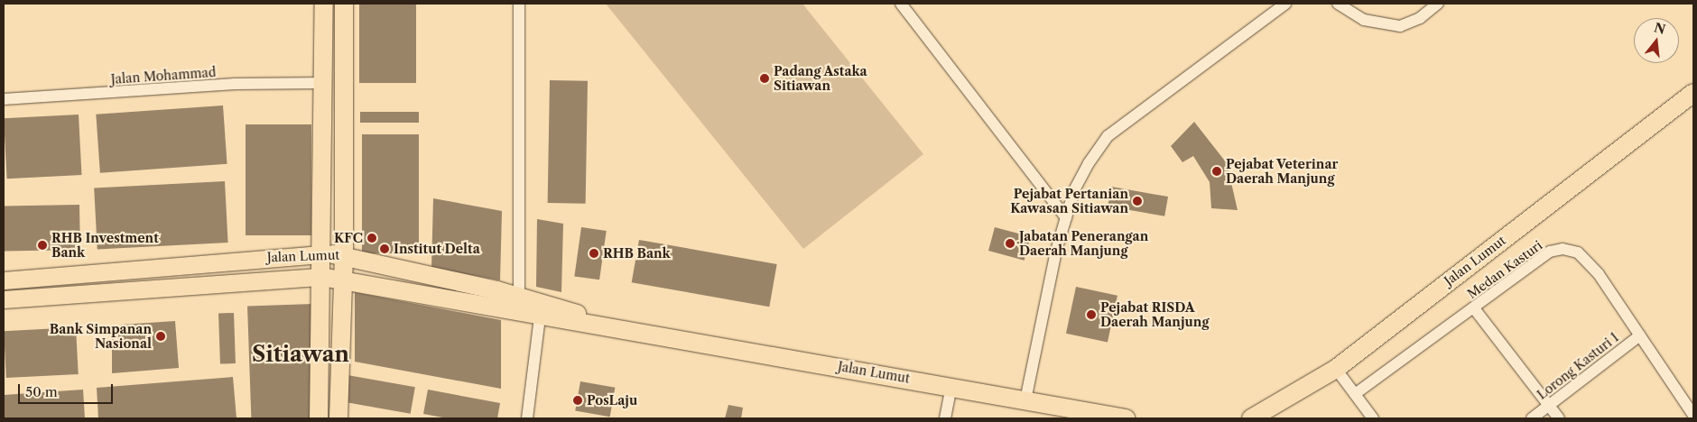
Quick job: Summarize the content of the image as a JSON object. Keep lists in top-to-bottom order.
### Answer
{
  "streets": {
    "highway": ["Jalan Lumut"],
    "street": ["Jalan Mohammad", "Medan Kasturi", "Lorong Kasturi 1"]
  },
  "crossings": [
    ["Medan Kasturi", "Lorong Kasturi 1"]
  ],
  "districts": ["Sitiawan"],
  "places": [
    "Padang Astaka Sitiawan",
    "Pejabat Veterinar Daerah Manjung",
    "Pejabat Pertanian Kawasan Sitiawan",
    "KFC",
    "Jabatan Penerangan Daerah Manjung",
    "RHB Investment Bank",
    "Institut Delta",
    "RHB Bank",
    "Pejabat RISDA Daerah Manjung",
    "Bank Simpanan Nasional",
    "PosLaju"
  ],
  "scale_bar": "50 m",
  "north": "top"
}
